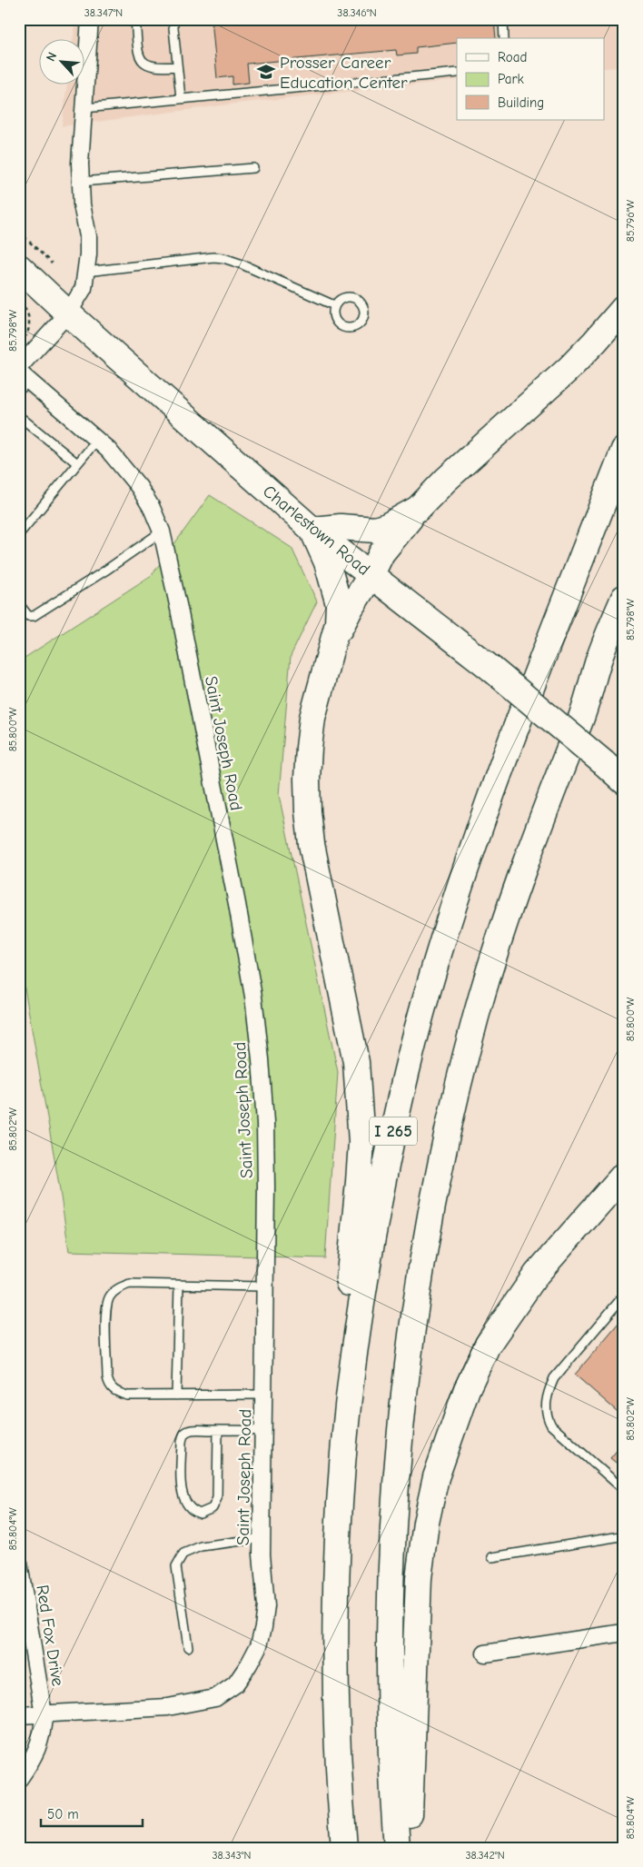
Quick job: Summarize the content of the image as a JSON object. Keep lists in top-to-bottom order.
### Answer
{
  "streets": {
    "main road": ["Charlestown Road", "I 265"],
    "street": ["Saint Joseph Road", "Red Fox Drive"]
  },
  "crossings": [
    ["Saint Joseph Road", "Red Fox Drive"]
  ],
  "places": {
    "school or university": ["Prosser Career Education Center"]
  },
  "legend": ["Road", "Park", "Building"],
  "scale_bar": "50 m",
  "north": "top left",
  "coordinates": [
    "38.347°N",
    "38.346°N",
    "85.796°W",
    "85.798°W",
    "85.800°W",
    "85.802°W",
    "85.804°W",
    "38.343°N",
    "38.342°N"
  ]
}
